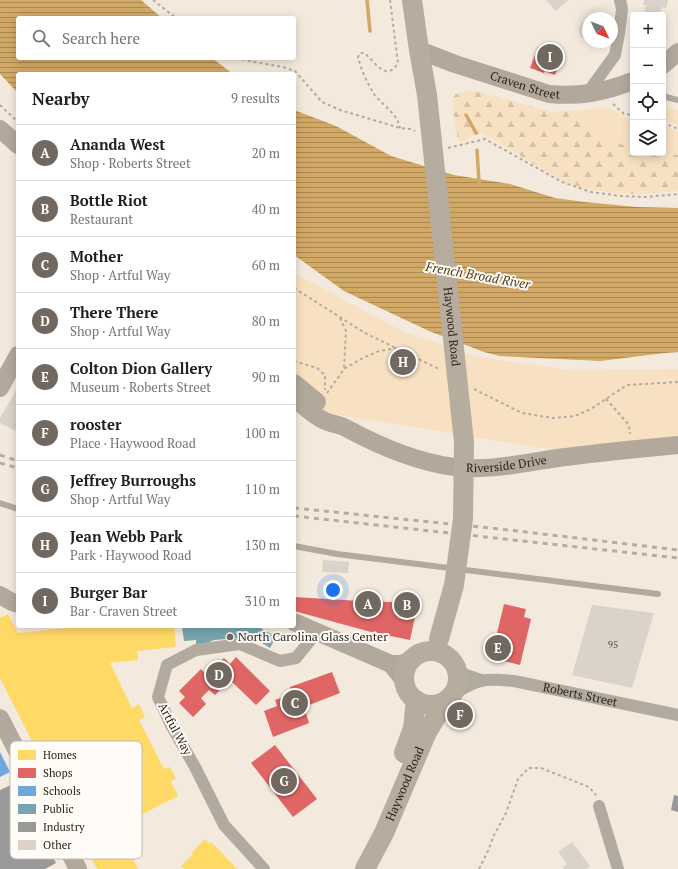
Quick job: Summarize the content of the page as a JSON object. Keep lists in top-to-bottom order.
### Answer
{
  "streets": {
    "main road": ["Craven Street", "Haywood Road", "Riverside Drive"],
    "street": ["Roberts Street", "Artful Way"]
  },
  "crossings": [
    ["Craven Street", "Haywood Road"],
    ["Haywood Road", "Roberts Street"]
  ],
  "water": ["French Broad River"],
  "places": ["North Carolina Glass Center"],
  "house_numbers": ["95"],
  "legend": [
    "Homes",
    "Shops",
    "Schools",
    "Public",
    "Industry",
    "Other"
  ],
  "north": "bottom right",
  "page": {
    "map_buttons": ["+", "−"],
    "search": "Search here",
    "pins": [
      "I",
      "H",
      "A",
      "B",
      "E",
      "D",
      "C",
      "F",
      "G"
    ],
    "heading": ["Nearby", "9 results"],
    "list": [
      {
        "mark": "A",
        "name": "Ananda West",
        "note": "Shop · Roberts Street",
        "value": "20 m"
      },
      {
        "mark": "B",
        "name": "Bottle Riot",
        "note": "Restaurant",
        "value": "40 m"
      },
      {
        "mark": "C",
        "name": "Mother",
        "note": "Shop · Artful Way",
        "value": "60 m"
      },
      {
        "mark": "D",
        "name": "There There",
        "note": "Shop · Artful Way",
        "value": "80 m"
      },
      {
        "mark": "E",
        "name": "Colton Dion Gallery",
        "note": "Museum · Roberts Street",
        "value": "90 m"
      },
      {
        "mark": "F",
        "name": "rooster",
        "note": "Place · Haywood Road",
        "value": "100 m"
      },
      {
        "mark": "G",
        "name": "Jeffrey Burroughs",
        "note": "Shop · Artful Way",
        "value": "110 m"
      },
      {
        "mark": "H",
        "name": "Jean Webb Park",
        "note": "Park · Haywood Road",
        "value": "130 m"
      },
      {
        "mark": "I",
        "name": "Burger Bar",
        "note": "Bar · Craven Street",
        "value": "310 m"
      }
    ]
  }
}
